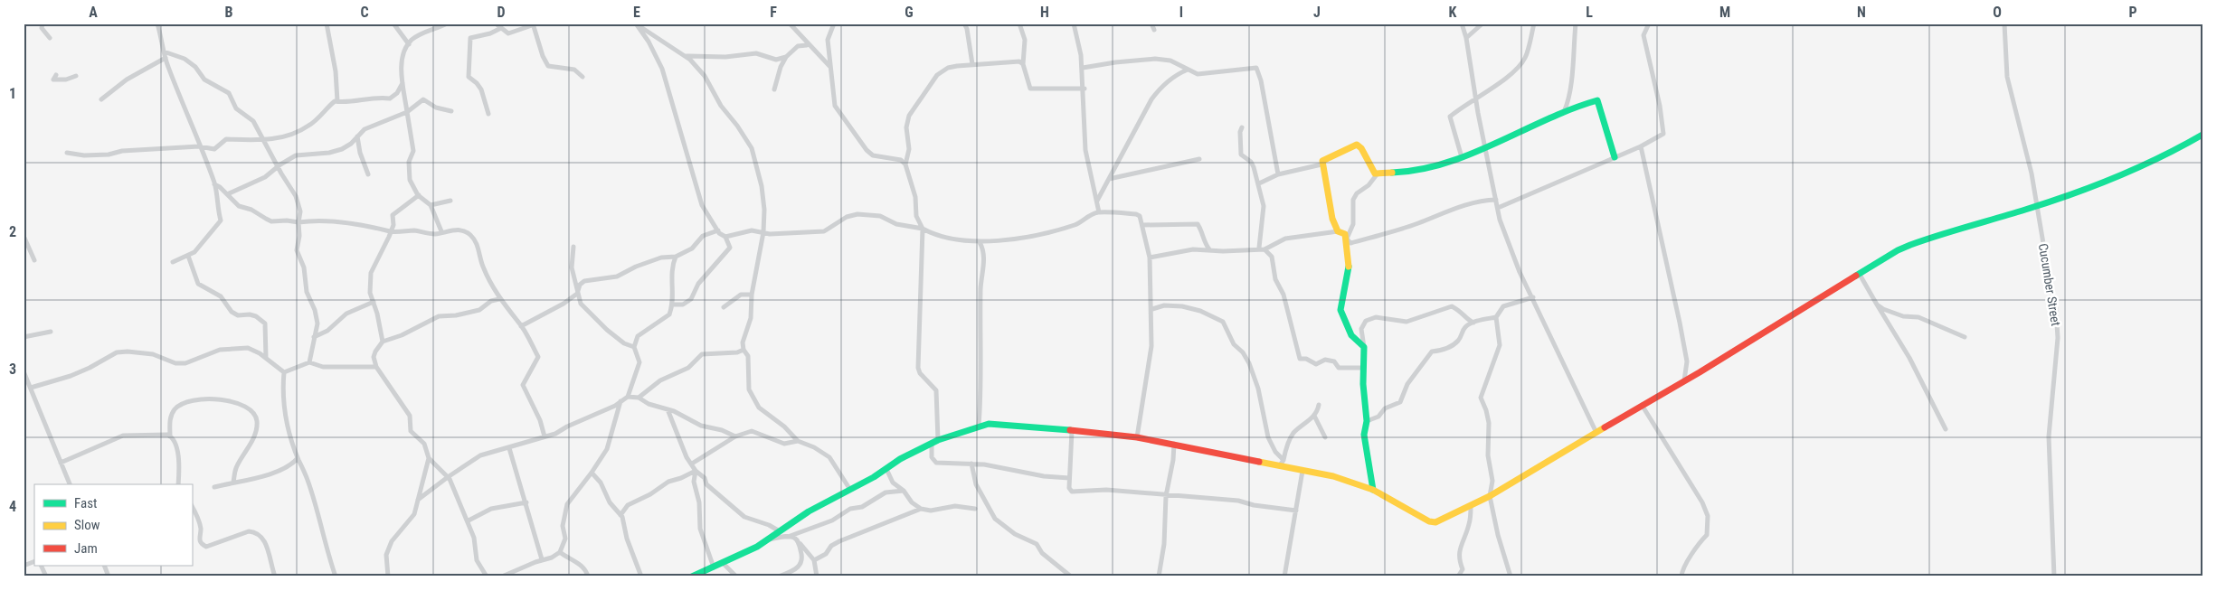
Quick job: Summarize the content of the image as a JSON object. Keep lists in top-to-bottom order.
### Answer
{
  "streets": {
    "street": ["Cucumber Street"]
  },
  "legend": ["Fast", "Slow", "Jam"],
  "grid": {
    "columns": [
      "A",
      "B",
      "C",
      "D",
      "E",
      "F",
      "G",
      "H",
      "I",
      "J",
      "K",
      "L",
      "M",
      "N",
      "O",
      "P"
    ],
    "rows": [
      "1",
      "2",
      "3",
      "4"
    ]
  }
}
